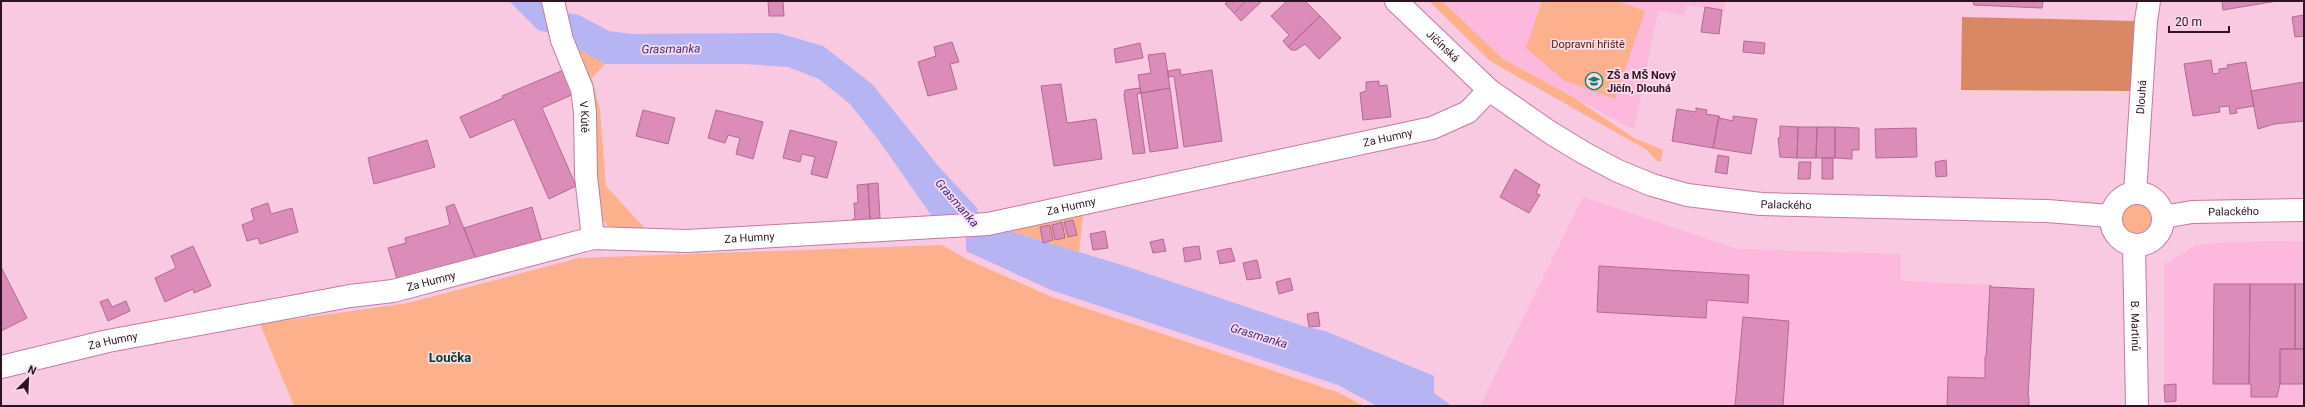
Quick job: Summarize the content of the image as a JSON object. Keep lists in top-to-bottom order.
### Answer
{
  "streets": {
    "street": [
      "Jičínská",
      "Dlouhá",
      "V Kútě",
      "Za Humny",
      "Palackého",
      "B. Martinů"
    ]
  },
  "crossings": [
    ["Jičínská", "Za Humny"],
    ["Jičínská", "Palackého"],
    ["Dlouhá", "Palackého"],
    ["Dlouhá", "B. Martinů"],
    ["V Kútě", "Za Humny"],
    ["Za Humny", "Palackého"],
    ["Palackého", "B. Martinů"]
  ],
  "districts": ["Loučka"],
  "water": ["Grasmanka"],
  "parks": ["Dopravní hřiště"],
  "places": {
    "school or university": ["ZŠ a MŠ Nový Jičín, Dlouhá"]
  },
  "scale_bar": "20 m",
  "north": "top right"
}
